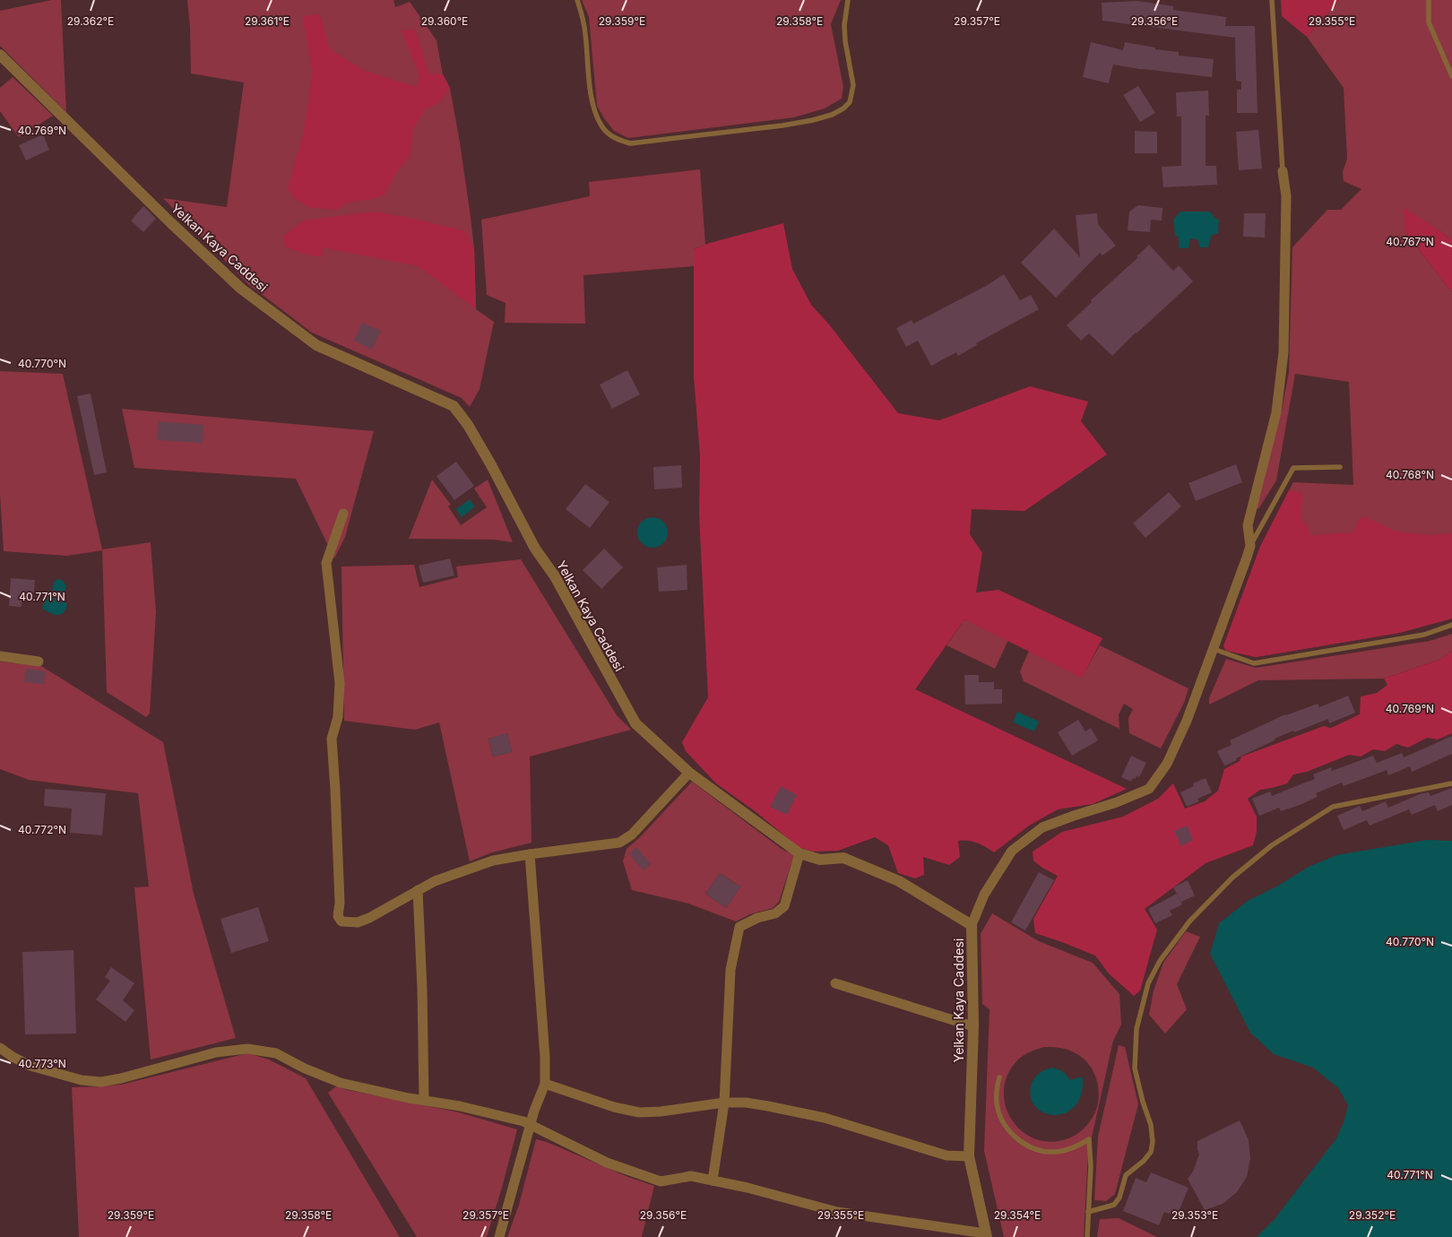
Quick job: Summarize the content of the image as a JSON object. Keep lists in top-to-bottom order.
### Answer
{
  "streets": {
    "street": ["Yelkan Kaya Caddesi"]
  },
  "coordinates": [
    "29.360°E",
    "29.356°E",
    "29.362°E",
    "29.361°E",
    "29.359°E",
    "29.358°E",
    "29.357°E",
    "29.355°E",
    "40.769°N",
    "40.767°N",
    "40.770°N",
    "40.768°N",
    "40.771°N",
    "40.772°N",
    "40.773°N",
    "29.354°E",
    "29.353°E",
    "29.352°E"
  ]
}
